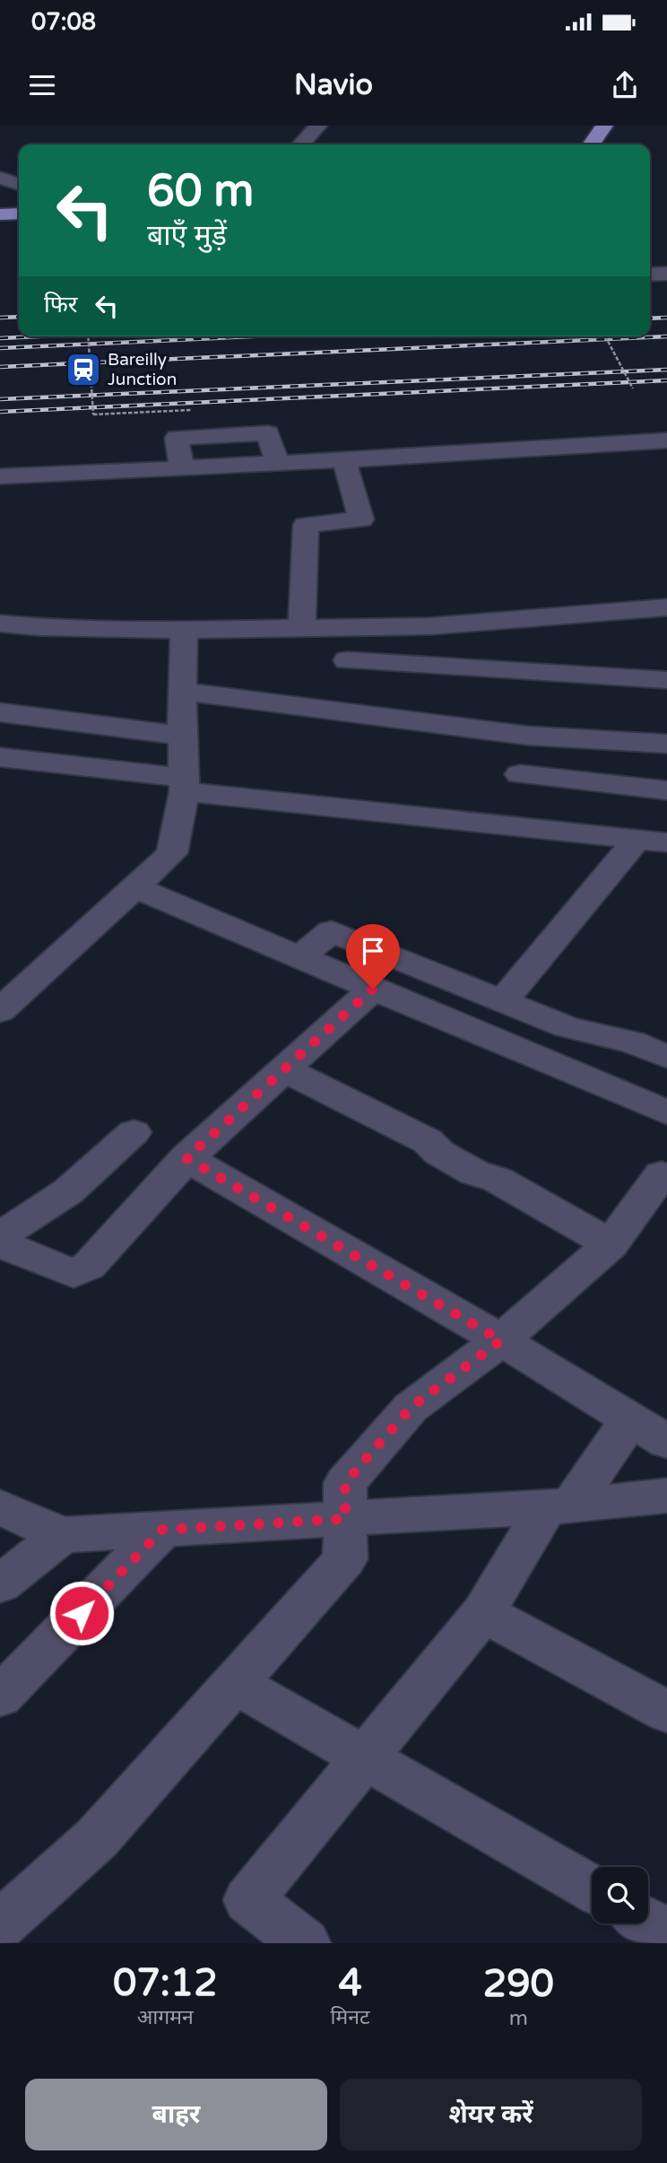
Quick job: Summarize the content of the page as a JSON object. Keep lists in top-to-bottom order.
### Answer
{
  "places": {
    "station": ["Bareilly Junction"]
  },
  "page": {
    "status": "07:08",
    "header": "Navio",
    "turn": ["60 m", "बाएँ मुड़ें"],
    "then": "फिर",
    "eta": [
      "07:12",
      "आगमन",
      "4",
      "मिनट",
      "290",
      "m"
    ],
    "buttons": ["बाहर", "शेयर करें"]
  }
}
